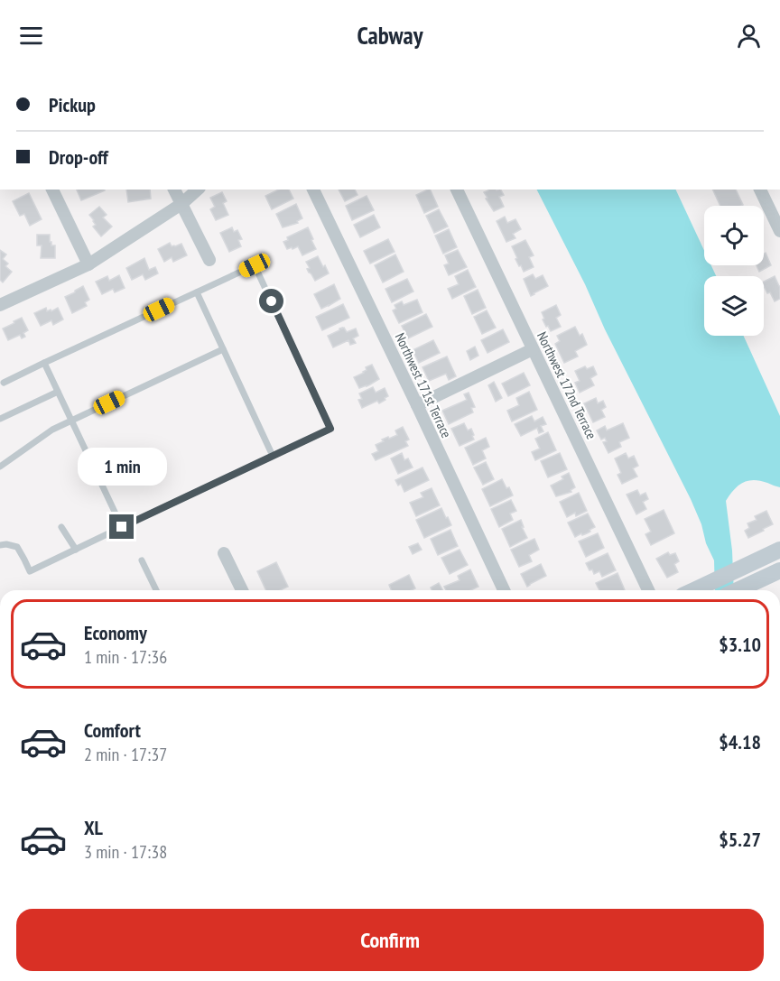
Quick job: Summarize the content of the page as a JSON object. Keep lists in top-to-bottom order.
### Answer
{
  "streets": {
    "street": ["Northwest 171st Terrace", "Northwest 172nd Terrace"]
  },
  "page": {
    "header": "Cabway",
    "banner": ["Pickup", "Drop-off"],
    "bubble": "1 min",
    "list": [
      {
        "name": "Economy",
        "note": "1 min · 17:36",
        "value": "$3.10"
      },
      {
        "name": "Comfort",
        "note": "2 min · 17:37",
        "value": "$4.18"
      },
      {
        "name": "XL",
        "note": "3 min · 17:38",
        "value": "$5.27"
      }
    ],
    "buttons": "Confirm"
  }
}
